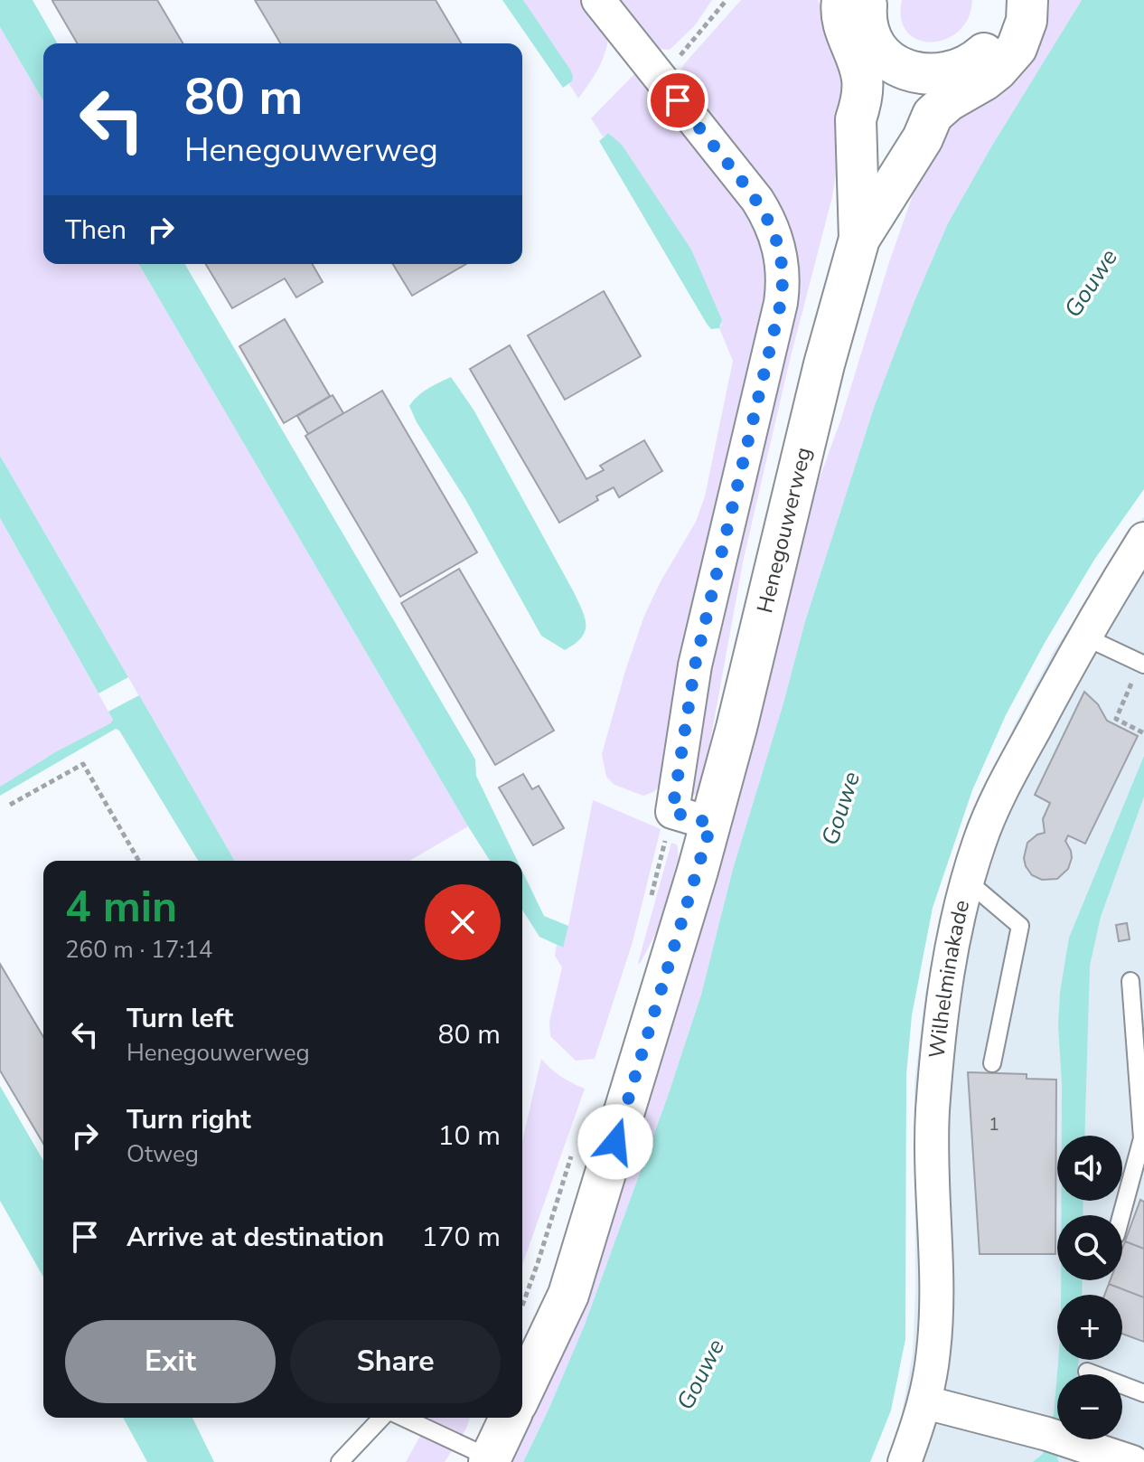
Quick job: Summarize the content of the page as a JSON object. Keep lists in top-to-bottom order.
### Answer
{
  "streets": {
    "main road": ["Henegouwerweg"],
    "street": ["Wilhelminakade"]
  },
  "water": ["Gouwe"],
  "house_numbers": ["1"],
  "page": {
    "turn": ["80 m", "Henegouwerweg"],
    "then": "Then",
    "heading": ["4 min", "260 m · 17:14"],
    "list": [
      {
        "name": "Turn left",
        "note": "Henegouwerweg",
        "value": "80 m"
      },
      {
        "name": "Turn right",
        "note": "Otweg",
        "value": "10 m"
      },
      {
        "name": "Arrive at destination",
        "value": "170 m"
      }
    ],
    "map_buttons": ["+", "−"],
    "buttons": ["Exit", "Share"]
  }
}
